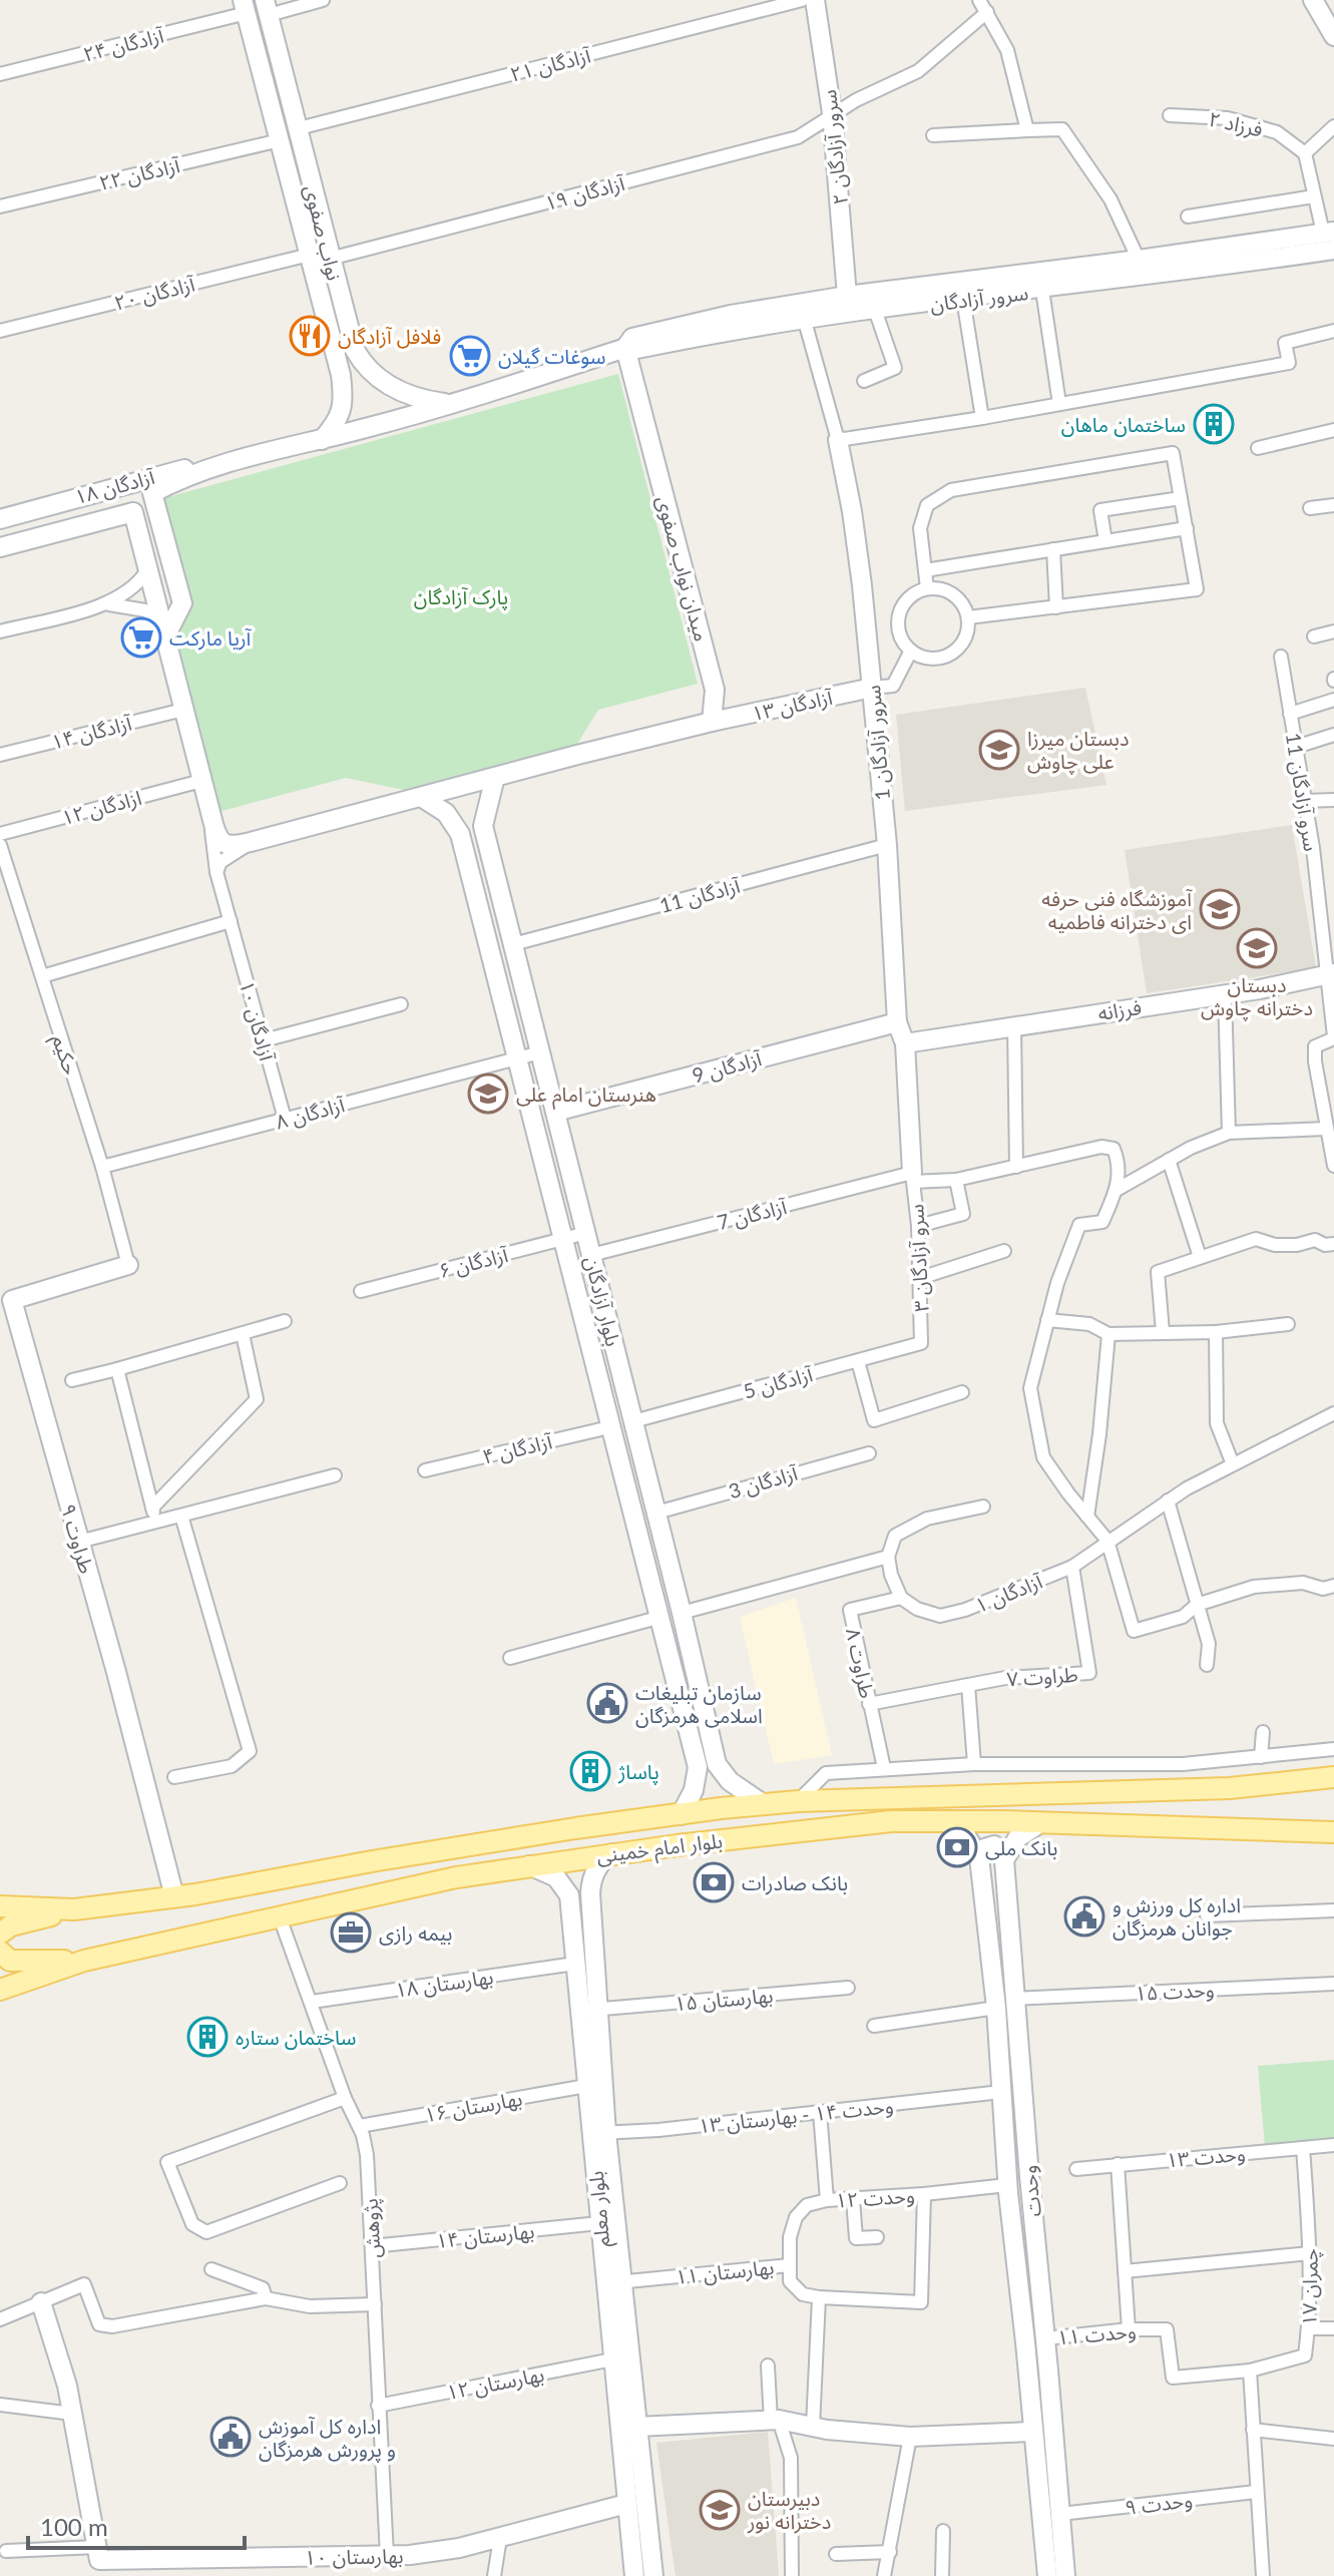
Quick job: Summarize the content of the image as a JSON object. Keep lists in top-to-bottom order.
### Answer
{
  "streets": {
    "main road": ["بلوار امام خمینی"],
    "street": [
      "آزادگان ۲۴",
      "آزادگان ۲۱",
      "فرزاد ۲",
      "سرور آزادگان ۲",
      "آزادگان ۲۲",
      "آزادگان ۱۹",
      "نواب صفوی",
      "آزادگان ۲۰",
      "سرور آزادگان",
      "آزادگان ۱۸",
      "میدان نواب صفوی",
      "آزادگان ۱۳",
      "آزادگان ۱۴",
      "سرور آزادگان 1",
      "سرو آزادگان 11",
      "ازادگان ۱۲",
      "آزادگان 11",
      "فرزانه",
      "آزادگان ۱۰",
      "حکیم",
      "آزادگان 9",
      "آزادگان ۸",
      "آزادگان 7",
      "سرو آزادگان ۳",
      "آزادگان ۶",
      "بلوار آزادگان",
      "آزادگان 5",
      "آزادگان ۴",
      "آزادگان 3",
      "طراوت ۹",
      "آزادگان ۱",
      "طراوت ۸",
      "طراوت ۷",
      "بهارستان ۱۸",
      "وحدت ۱۵",
      "بهارستان ۱۵",
      "بهارستان ۱۶",
      "وحدت ۱۴ - بهارستان ۱۳",
      "وحدت ۱۳",
      "وحدت",
      "وحدت ۱۲",
      "بلوار معلم",
      "پژوهش",
      "بهارستان ۱۴",
      "بهارستان ۱۱",
      "چمران ۱۷",
      "وحدت ۱۱",
      "بهارستان ۱۲",
      "وحدت ۹",
      "بهارستان ۱۰"
    ]
  },
  "crossings": [
    ["آزادگان ۲۴", "نواب صفوی"],
    ["آزادگان ۲۱", "نواب صفوی"],
    ["سرور آزادگان ۲", "آزادگان ۱۹"],
    ["سرور آزادگان ۲", "سرور آزادگان"],
    ["آزادگان ۲۲", "نواب صفوی"],
    ["آزادگان ۱۹", "نواب صفوی"],
    ["نواب صفوی", "آزادگان ۲۰"],
    ["سرور آزادگان", "میدان نواب صفوی"],
    ["سرور آزادگان", "سرور آزادگان 1"],
    ["میدان نواب صفوی", "آزادگان ۱۳"],
    ["آزادگان ۱۳", "سرور آزادگان 1"],
    ["سرور آزادگان 1", "آزادگان 11"],
    ["سرور آزادگان 1", "فرزانه"],
    ["سرور آزادگان 1", "آزادگان 9"],
    ["سرور آزادگان 1", "آزادگان 7"],
    ["سرور آزادگان 1", "سرو آزادگان ۳"],
    ["سرو آزادگان 11", "فرزانه"],
    ["آزادگان 11", "بلوار آزادگان"],
    ["آزادگان ۱۰", "آزادگان ۸"],
    ["حکیم", "آزادگان ۸"],
    ["حکیم", "طراوت ۹"],
    ["آزادگان 9", "بلوار آزادگان"],
    ["آزادگان ۸", "بلوار آزادگان"],
    ["آزادگان 7", "سرو آزادگان ۳"],
    ["آزادگان 7", "بلوار آزادگان"],
    ["سرو آزادگان ۳", "آزادگان 5"],
    ["آزادگان ۶", "بلوار آزادگان"],
    ["بلوار آزادگان", "آزادگان 5"],
    ["بلوار آزادگان", "آزادگان ۴"],
    ["بلوار آزادگان", "آزادگان 3"],
    ["بلوار آزادگان", "بلوار امام خمینی"],
    ["طراوت ۹", "بلوار امام خمینی"],
    ["آزادگان ۱", "طراوت ۸"],
    ["آزادگان ۱", "طراوت ۷"],
    ["بلوار امام خمینی", "وحدت"],
    ["بلوار امام خمینی", "بلوار معلم"],
    ["بلوار امام خمینی", "پژوهش"],
    ["بهارستان ۱۸", "بلوار معلم"],
    ["بهارستان ۱۸", "پژوهش"],
    ["وحدت ۱۵", "وحدت"],
    ["بهارستان ۱۵", "بلوار معلم"],
    ["بهارستان ۱۶", "بلوار معلم"],
    ["بهارستان ۱۶", "پژوهش"],
    ["وحدت ۱۴ - بهارستان ۱۳", "وحدت"],
    ["وحدت ۱۴ - بهارستان ۱۳", "بلوار معلم"],
    ["وحدت ۱۳", "چمران ۱۷"],
    ["وحدت", "وحدت ۱۲"],
    ["وحدت", "وحدت ۱۱"],
    ["وحدت", "وحدت ۹"],
    ["وحدت ۱۲", "بهارستان ۱۱"],
    ["بلوار معلم", "بهارستان ۱۴"],
    ["بلوار معلم", "بهارستان ۱۱"],
    ["بلوار معلم", "بهارستان ۱۲"],
    ["بلوار معلم", "بهارستان ۱۰"],
    ["پژوهش", "بهارستان ۱۴"],
    ["پژوهش", "بهارستان ۱۲"],
    ["پژوهش", "بهارستان ۱۰"],
    ["چمران ۱۷", "وحدت ۱۱"]
  ],
  "parks": ["پارک آزادگان"],
  "places": {
    "restaurant": ["فلافل آزادگان"],
    "supermarket": ["سوغات گیلان", "آریا مارکت"],
    "building": ["ساختمان ماهان", "پاساژ", "ساختمان ستاره"],
    "school or university": [
      "دبستان میرزا علی چاوش",
      "آموزشگاه فنی حرفه ای دخترانه فاطمیه",
      "دبستان دخترانه چاوش",
      "هنرستان امام علی",
      "دبیرستان دخترانه نور"
    ],
    "public building": ["سازمان تبلیغات اسلامی هرمزگان", "اداره کل ورزش و جوانان هرمزگان", "اداره کل آموزش و پرورش هرمزگان"],
    "bank": ["بانک ملی", "بانک صادرات"],
    "office": ["بیمه رازی"]
  },
  "scale_bar": "100 m"
}
